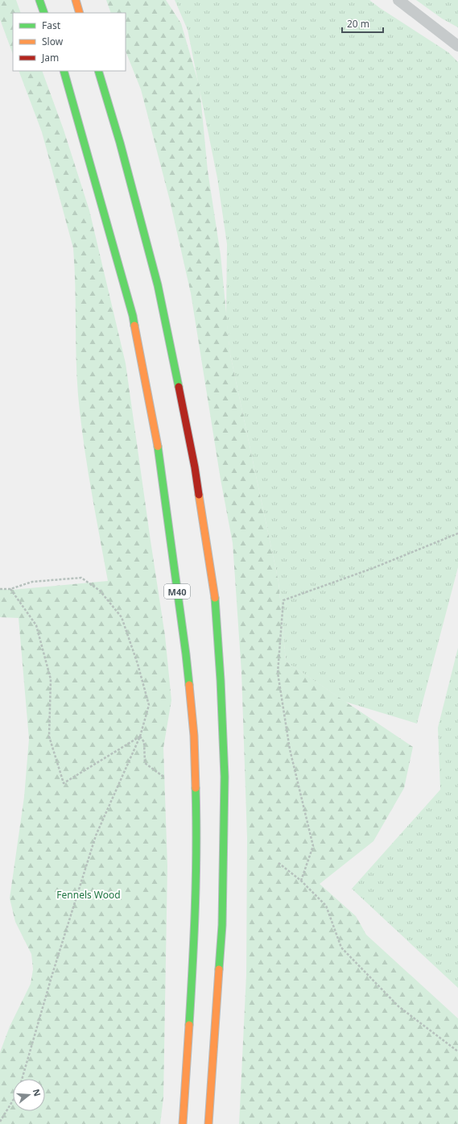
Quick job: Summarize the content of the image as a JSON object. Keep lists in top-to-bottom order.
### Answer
{
  "streets": {
    "highway": ["M40"]
  },
  "parks": ["Fennels Wood"],
  "legend": ["Fast", "Slow", "Jam"],
  "scale_bar": "20 m",
  "north": "right"
}
